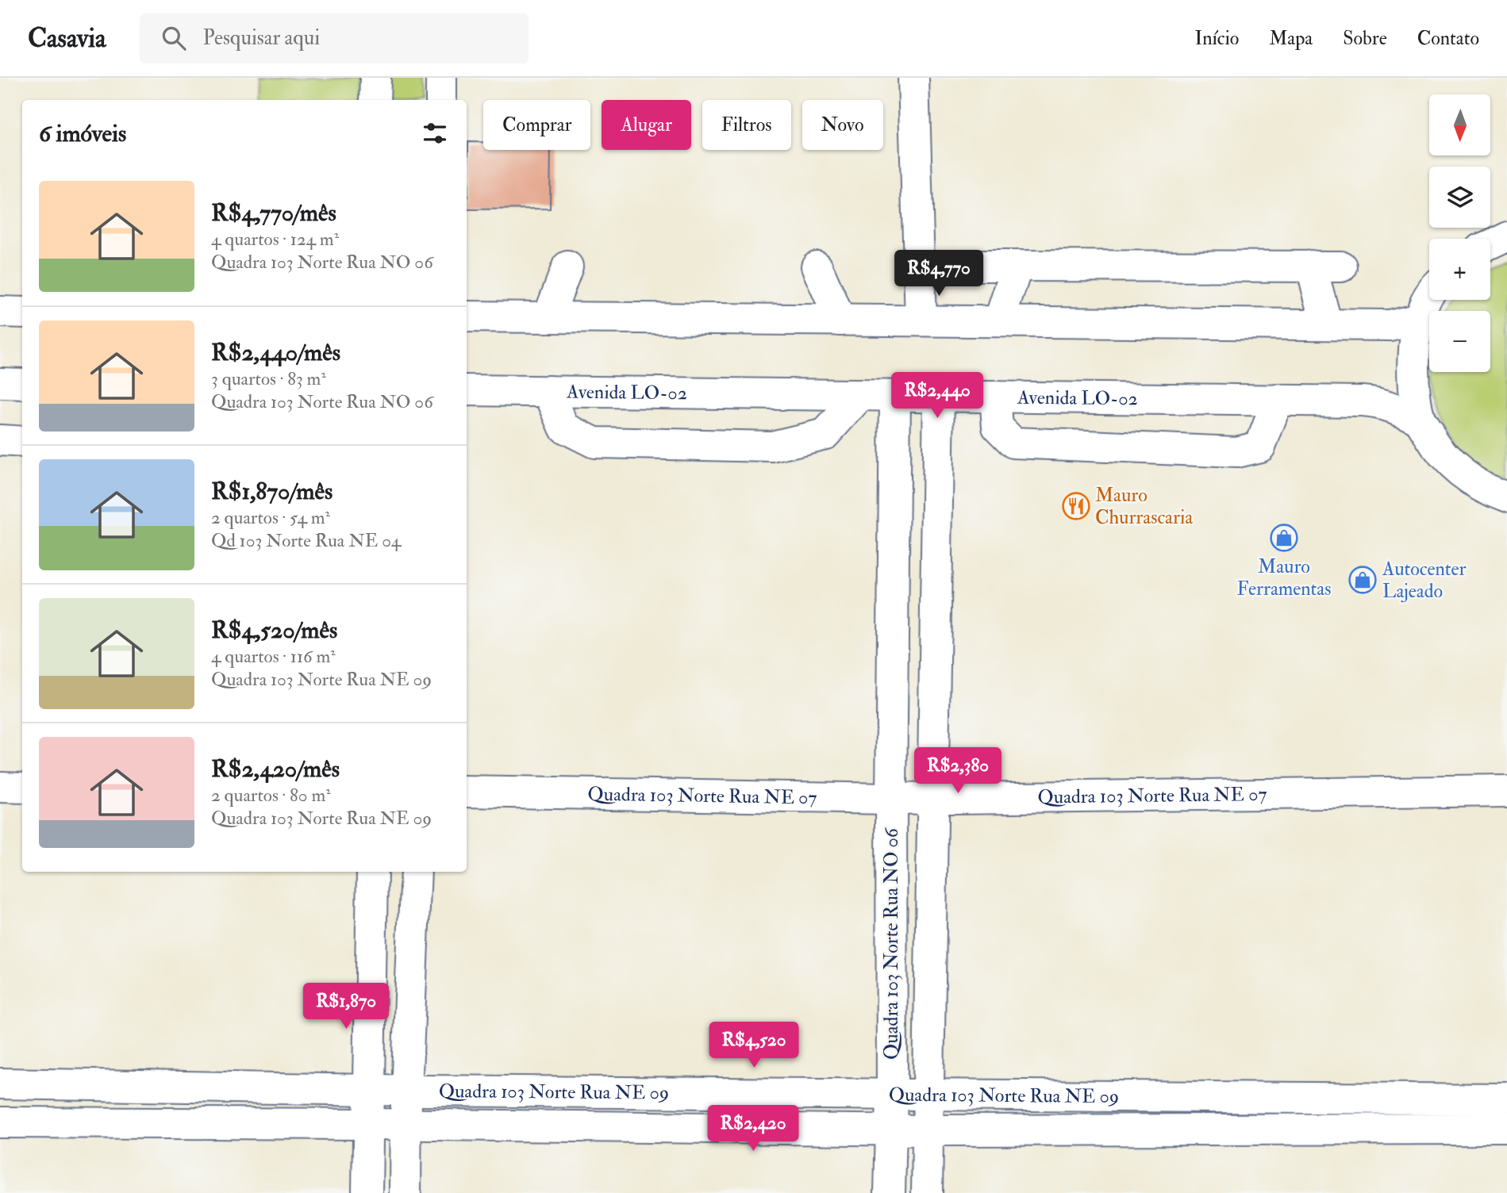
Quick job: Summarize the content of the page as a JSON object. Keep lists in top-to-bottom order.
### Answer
{
  "streets": {
    "street": [
      "Avenida LO-02",
      "Quadra 103 Norte Rua NE 07",
      "Quadra 103 Norte Rua NO 06",
      "Quadra 103 Norte Rua NE 09"
    ]
  },
  "crossings": [
    ["Avenida LO-02", "Quadra 103 Norte Rua NO 06"],
    ["Quadra 103 Norte Rua NE 07", "Quadra 103 Norte Rua NO 06"],
    ["Quadra 103 Norte Rua NO 06", "Quadra 103 Norte Rua NE 09"]
  ],
  "places": {
    "restaurant": ["Mauro Churrascaria"],
    "shop": ["Mauro Ferramentas", "Autocenter Lajeado"]
  },
  "north": "bottom",
  "page": {
    "header": "Casavia",
    "search": "Pesquisar aqui",
    "nav": [
      "Início",
      "Mapa",
      "Sobre",
      "Contato"
    ],
    "map_buttons": ["+", "−"],
    "chip": [
      "Comprar",
      "Alugar",
      "Filtros",
      "Novo"
    ],
    "heading": "6 imóveis",
    "list": [
      {
        "name": "R$4,770/mês",
        "note": "4 quartos · 124 m² · Quadra 103 Norte Rua NO 06"
      },
      {
        "name": "R$2,440/mês",
        "note": "3 quartos · 83 m² · Quadra 103 Norte Rua NO 06"
      },
      {
        "name": "R$1,870/mês",
        "note": "2 quartos · 54 m² · Qd 103 Norte Rua NE 04"
      },
      {
        "name": "R$4,520/mês",
        "note": "4 quartos · 116 m² · Quadra 103 Norte Rua NE 09"
      },
      {
        "name": "R$2,420/mês",
        "note": "2 quartos · 80 m² · Quadra 103 Norte Rua NE 09"
      }
    ],
    "price": [
      "R$4,770",
      "R$2,440",
      "R$2,380",
      "R$1,870",
      "R$4,520",
      "R$2,420"
    ]
  }
}
